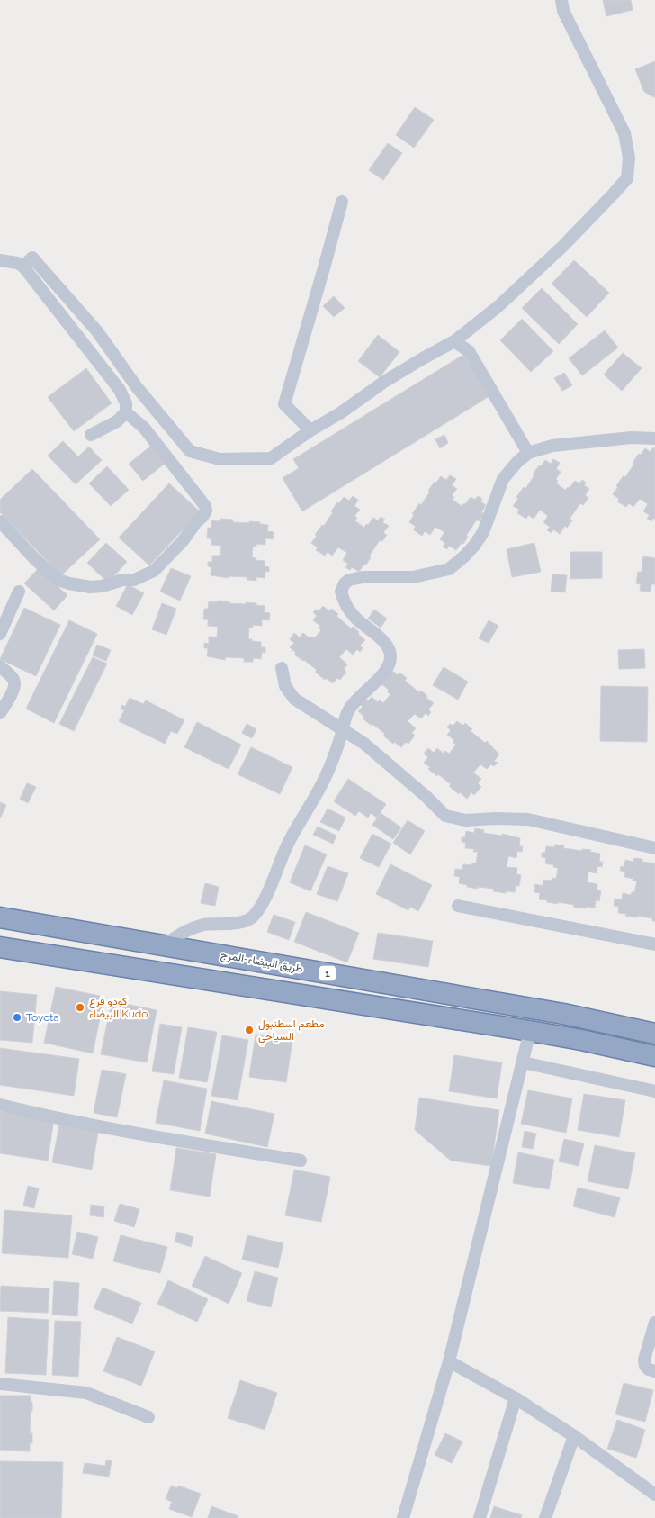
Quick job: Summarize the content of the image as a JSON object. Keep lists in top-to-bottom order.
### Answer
{
  "streets": {
    "highway": ["طريق البيضاء-المرج", "1"]
  },
  "places": ["كودو فرع البيضاء Kudo", "Toyota", "مطعم اسطنبول السياحي"]
}
